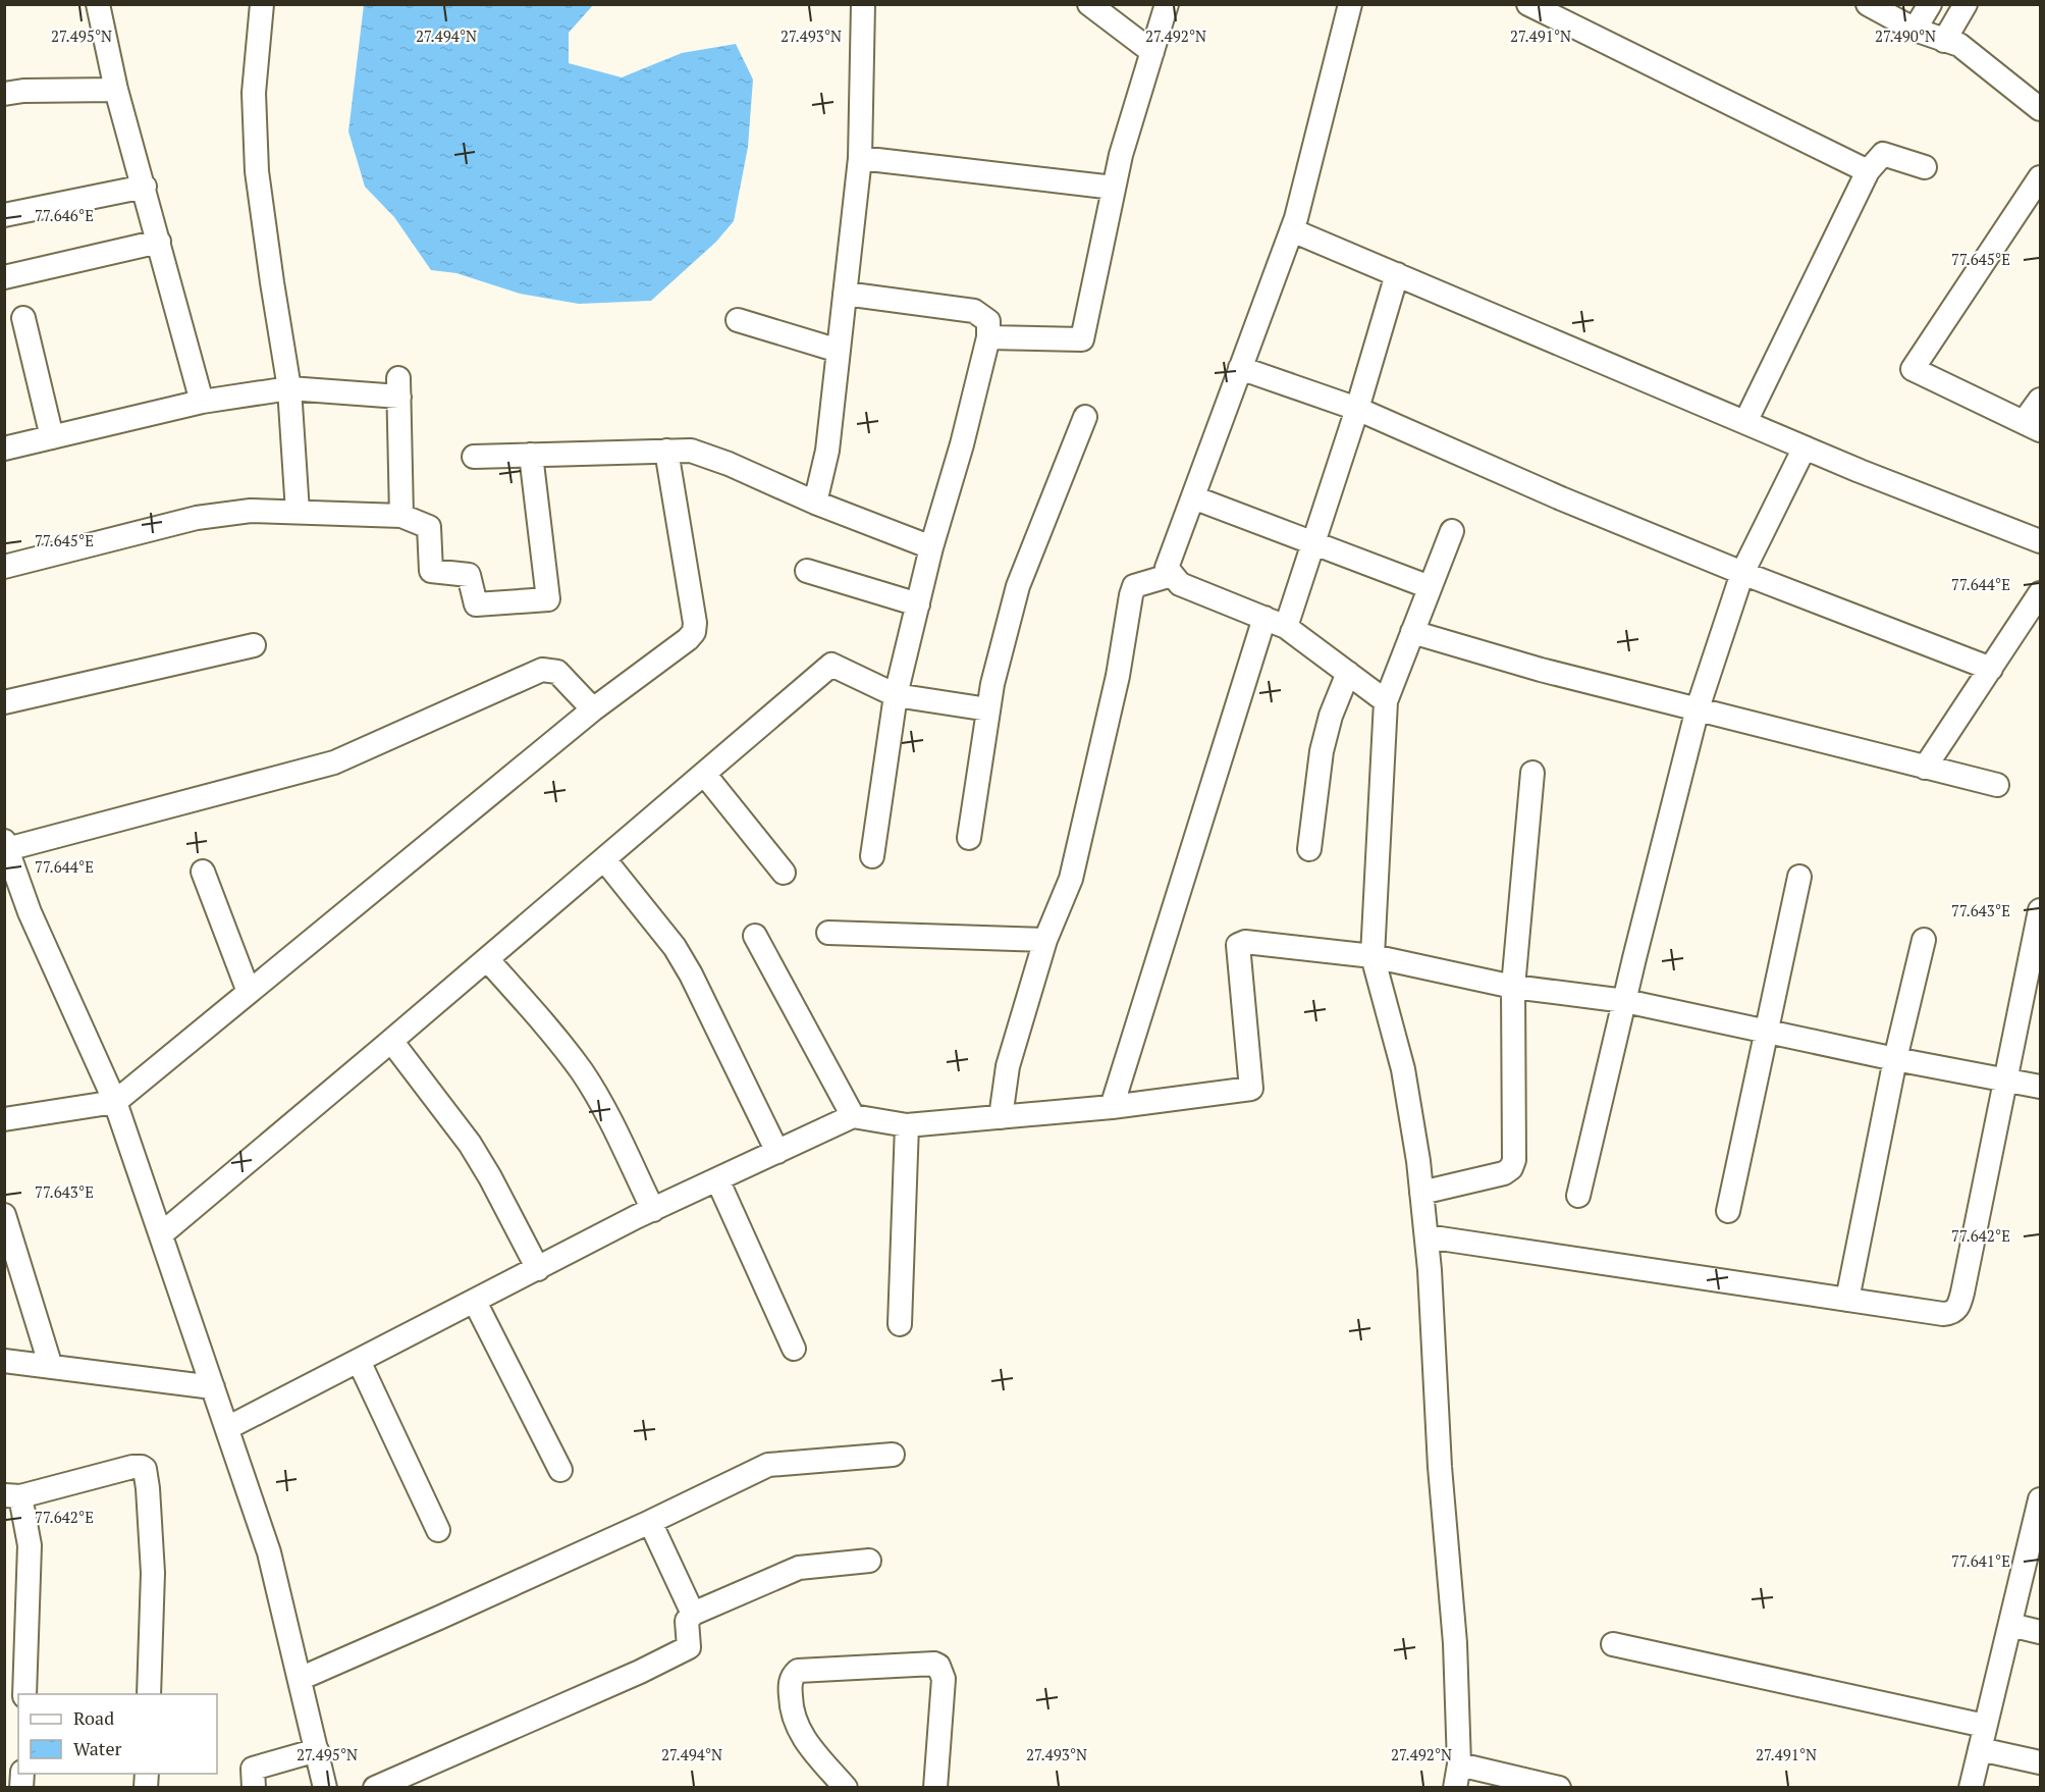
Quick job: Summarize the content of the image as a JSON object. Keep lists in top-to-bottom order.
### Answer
{
  "legend": ["Road", "Water"],
  "coordinates": [
    "27.495°N",
    "27.494°N",
    "27.493°N",
    "27.492°N",
    "27.491°N",
    "27.490°N",
    "77.646°E",
    "77.645°E",
    "77.644°E",
    "77.643°E",
    "77.642°E",
    "77.641°E"
  ]
}
